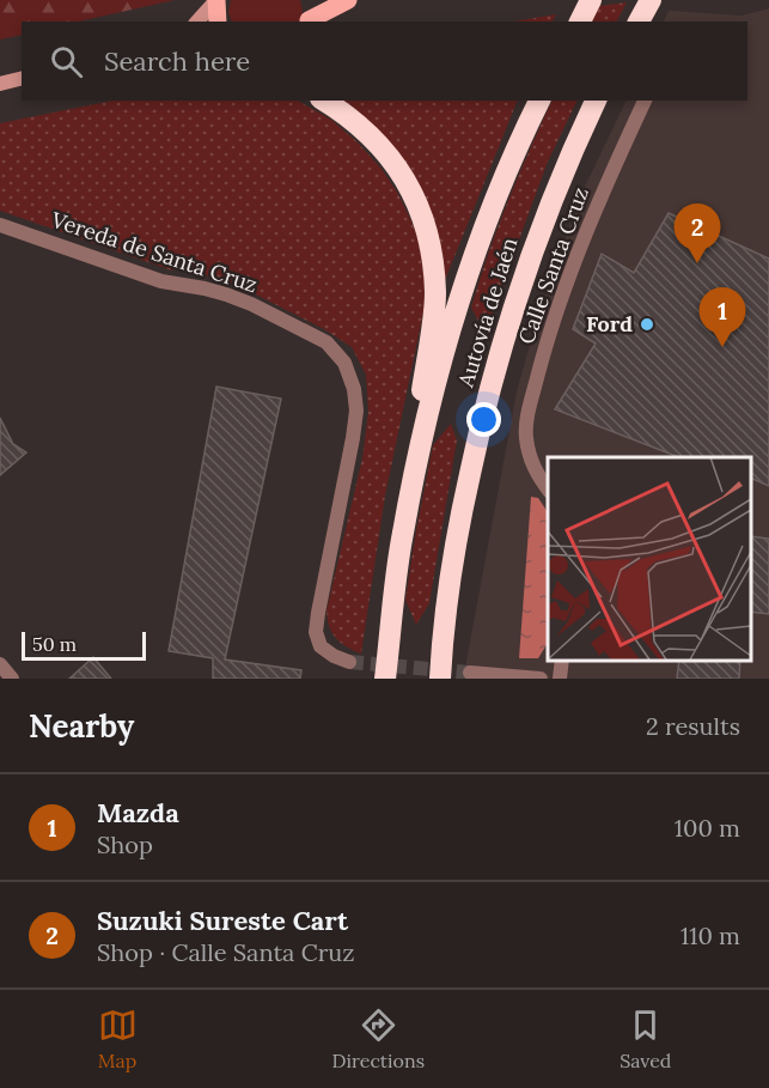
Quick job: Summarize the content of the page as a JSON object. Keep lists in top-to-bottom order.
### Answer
{
  "streets": {
    "highway": ["Autovía de Jaén"],
    "street": ["Vereda de Santa Cruz", "Calle Santa Cruz"]
  },
  "places": ["Ford"],
  "scale_bar": "50 m",
  "page": {
    "search": "Search here",
    "pins": ["2", "1"],
    "scale": "50 m",
    "heading": ["Nearby", "2 results"],
    "list": [
      {
        "mark": "1",
        "name": "Mazda",
        "note": "Shop",
        "value": "100 m"
      },
      {
        "mark": "2",
        "name": "Suzuki Sureste Cart",
        "note": "Shop · Calle Santa Cruz",
        "value": "110 m"
      }
    ],
    "nav": ["Map", "Directions", "Saved"]
  }
}
